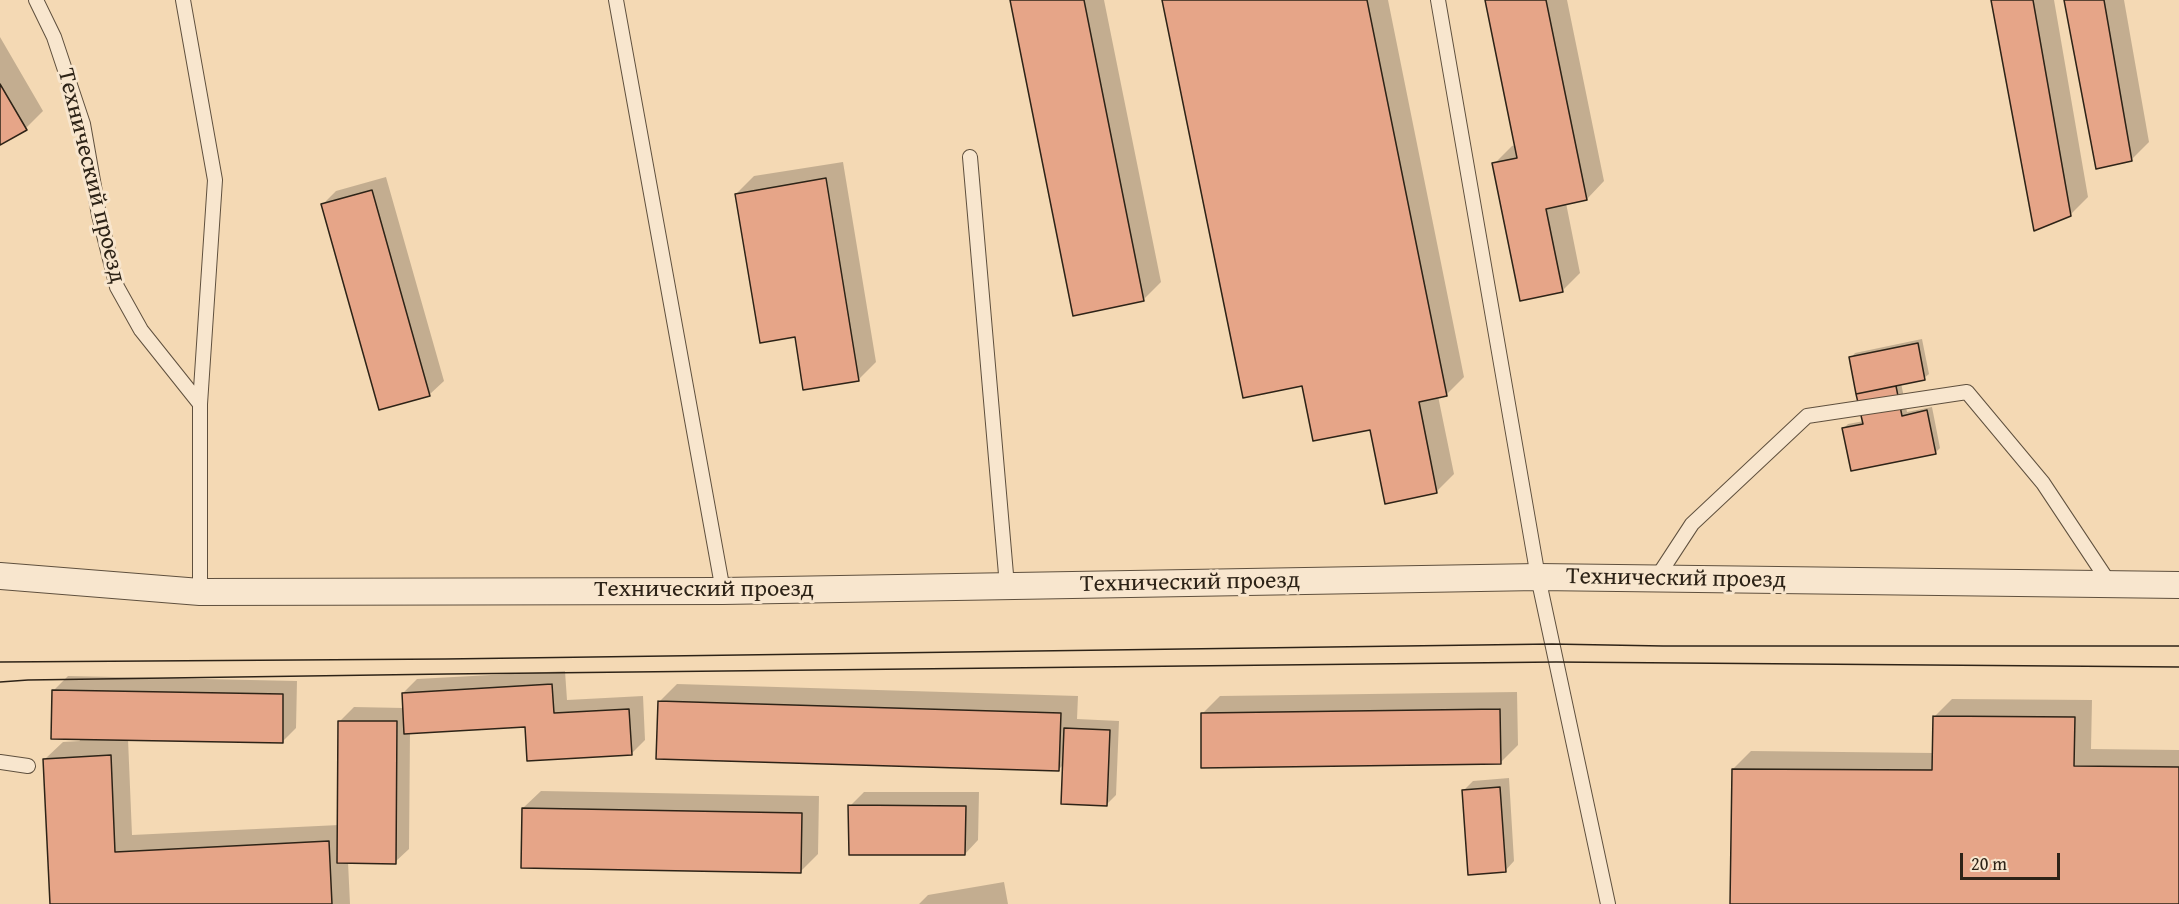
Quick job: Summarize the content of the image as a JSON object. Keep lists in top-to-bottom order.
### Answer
{
  "streets": {
    "street": ["Технический проезд"]
  },
  "scale_bar": "20 m"
}
